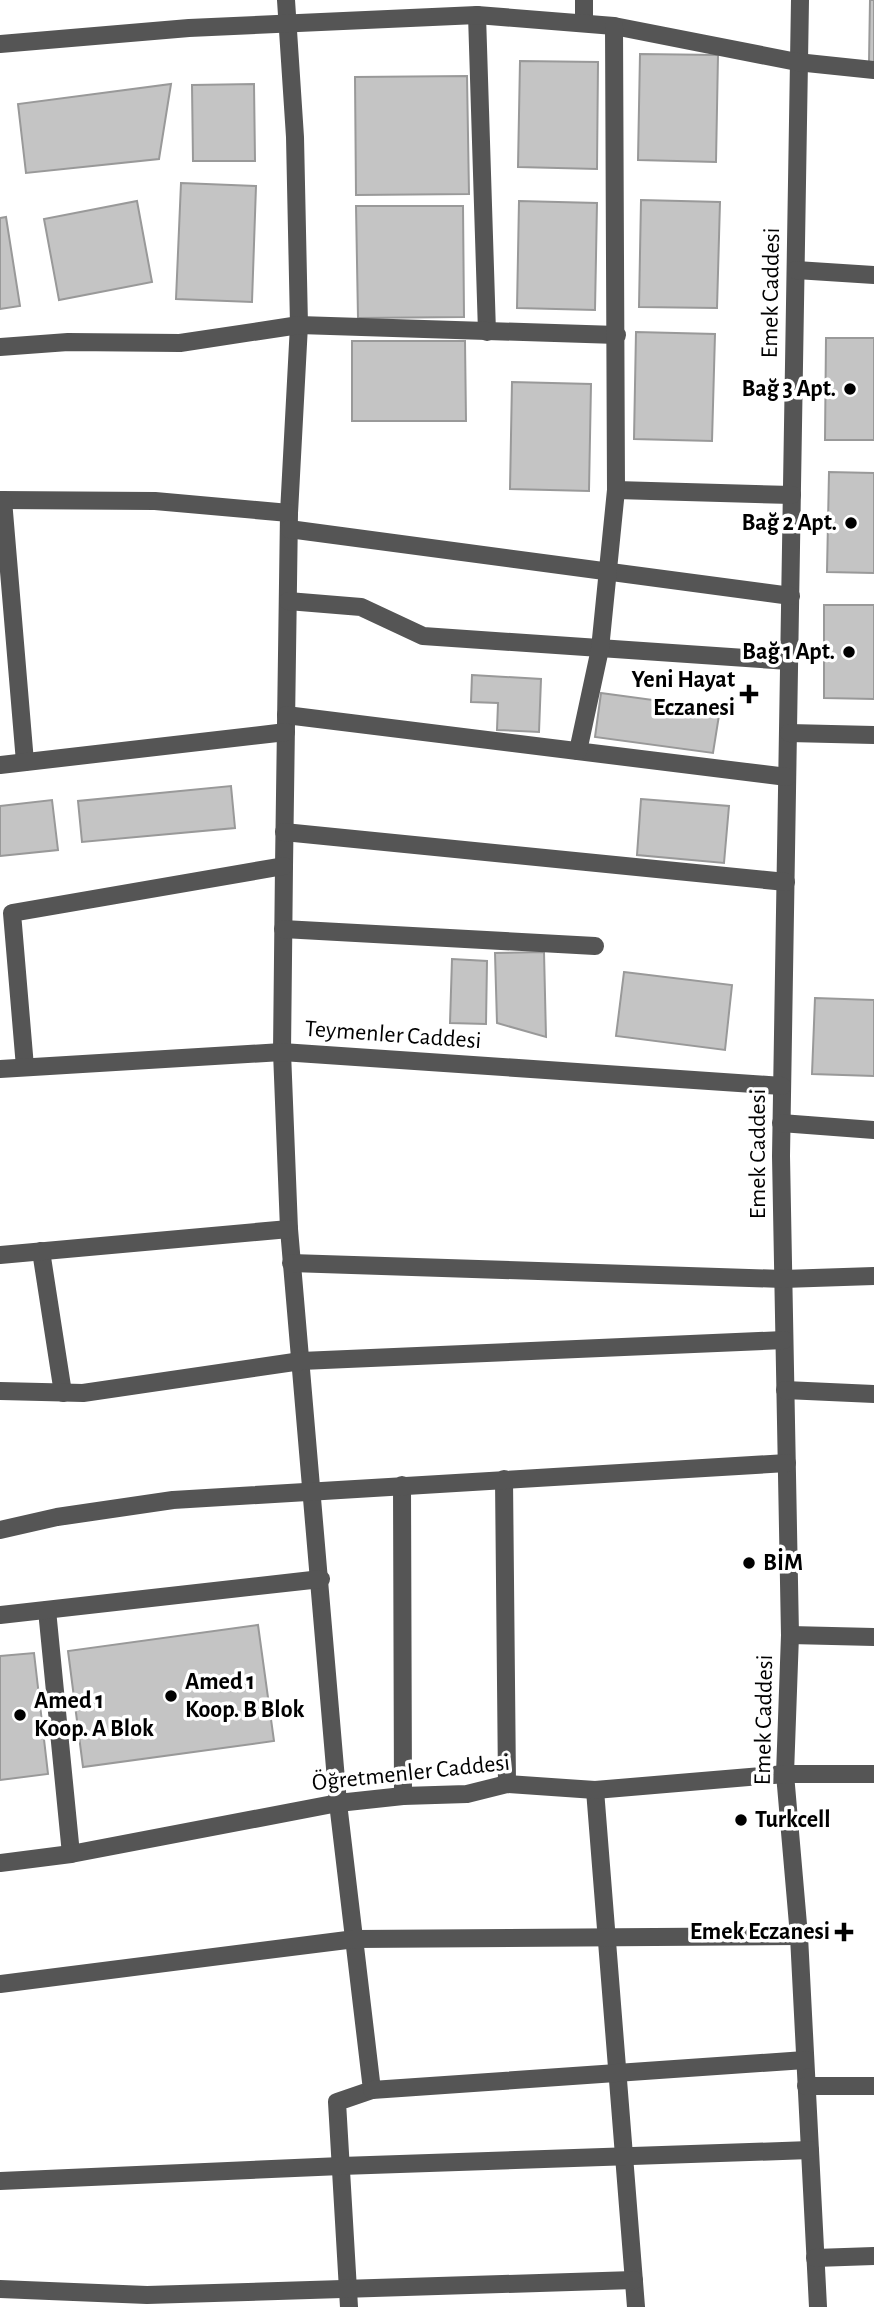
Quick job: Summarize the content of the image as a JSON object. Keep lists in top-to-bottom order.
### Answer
{
  "streets": {
    "street": ["Emek Caddesi", "Teymenler Caddesi", "Öğretmenler Caddesi"]
  },
  "crossings": [
    ["Emek Caddesi", "Teymenler Caddesi"],
    ["Emek Caddesi", "Öğretmenler Caddesi"]
  ],
  "places": {
    "other": [
      "Bağ 3 Apt.",
      "Bağ 2 Apt.",
      "Bağ 1 Apt.",
      "BİM",
      "Amed 1 Koop. B Blok",
      "Amed 1 Koop. A Blok",
      "Turkcell"
    ],
    "health": ["Yeni Hayat Eczanesi", "Emek Eczanesi"]
  }
}
